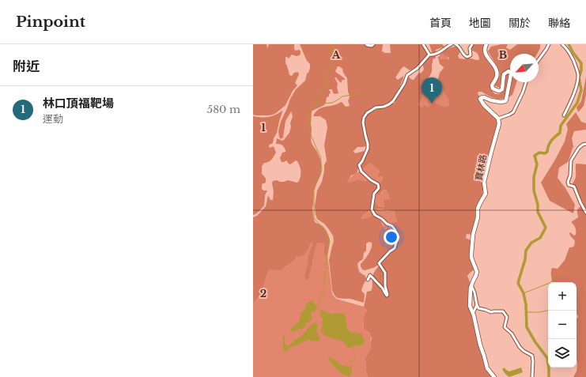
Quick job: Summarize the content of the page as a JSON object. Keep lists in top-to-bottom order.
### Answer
{
  "streets": {
    "main road": ["寶林路"]
  },
  "north": "bottom left",
  "page": {
    "header": "Pinpoint",
    "nav": [
      "首頁",
      "地圖",
      "關於",
      "聯絡"
    ],
    "heading": "附近",
    "pins": "1",
    "list": [
      {
        "mark": "1",
        "name": "林口頂福靶場",
        "note": "運動",
        "value": "580 m"
      }
    ],
    "map_buttons": ["+", "−"]
  },
  "grid": {
    "columns": ["A", "B"],
    "rows": ["1", "2"]
  }
}
